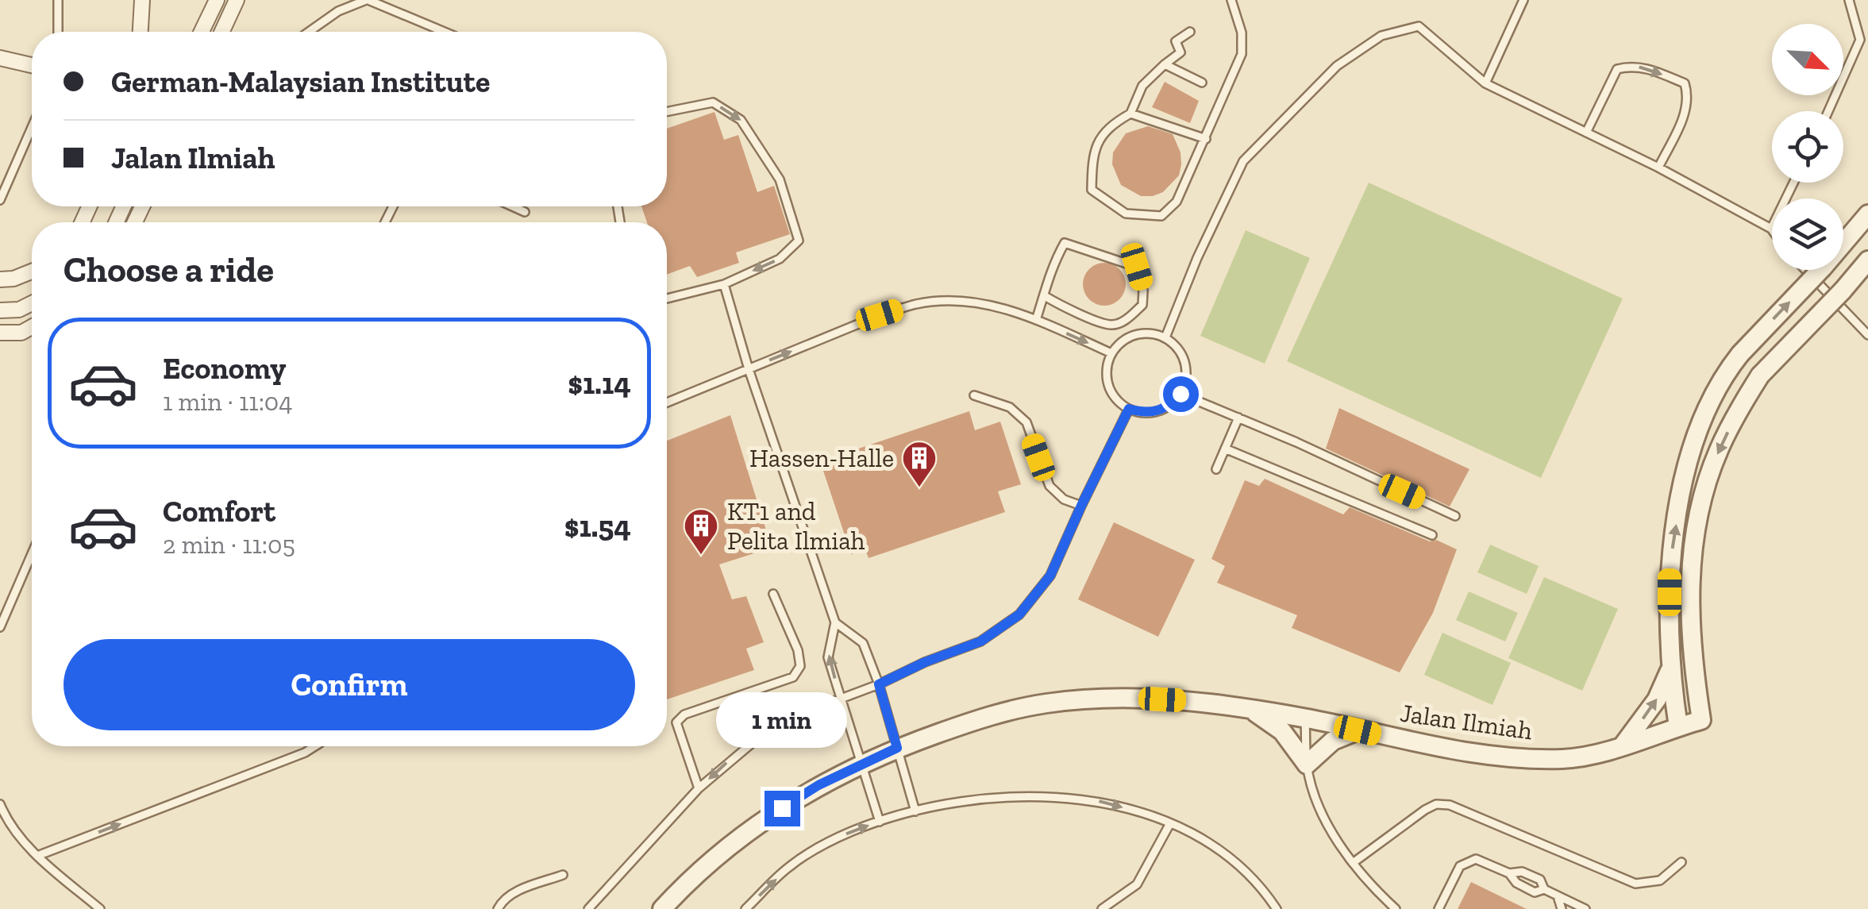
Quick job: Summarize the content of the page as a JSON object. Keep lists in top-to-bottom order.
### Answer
{
  "streets": {
    "street": ["Jalan Ilmiah"]
  },
  "places": {
    "building": ["Hassen-Halle", "KT1 and Pelita Ilmiah"]
  },
  "north": "bottom right",
  "page": {
    "banner": ["German-Malaysian Institute", "Jalan Ilmiah"],
    "heading": "Choose a ride",
    "list": [
      {
        "name": "Economy",
        "note": "1 min · 11:04",
        "value": "$1.14"
      },
      {
        "name": "Comfort",
        "note": "2 min · 11:05",
        "value": "$1.54"
      }
    ],
    "buttons": "Confirm",
    "bubble": "1 min"
  }
}
